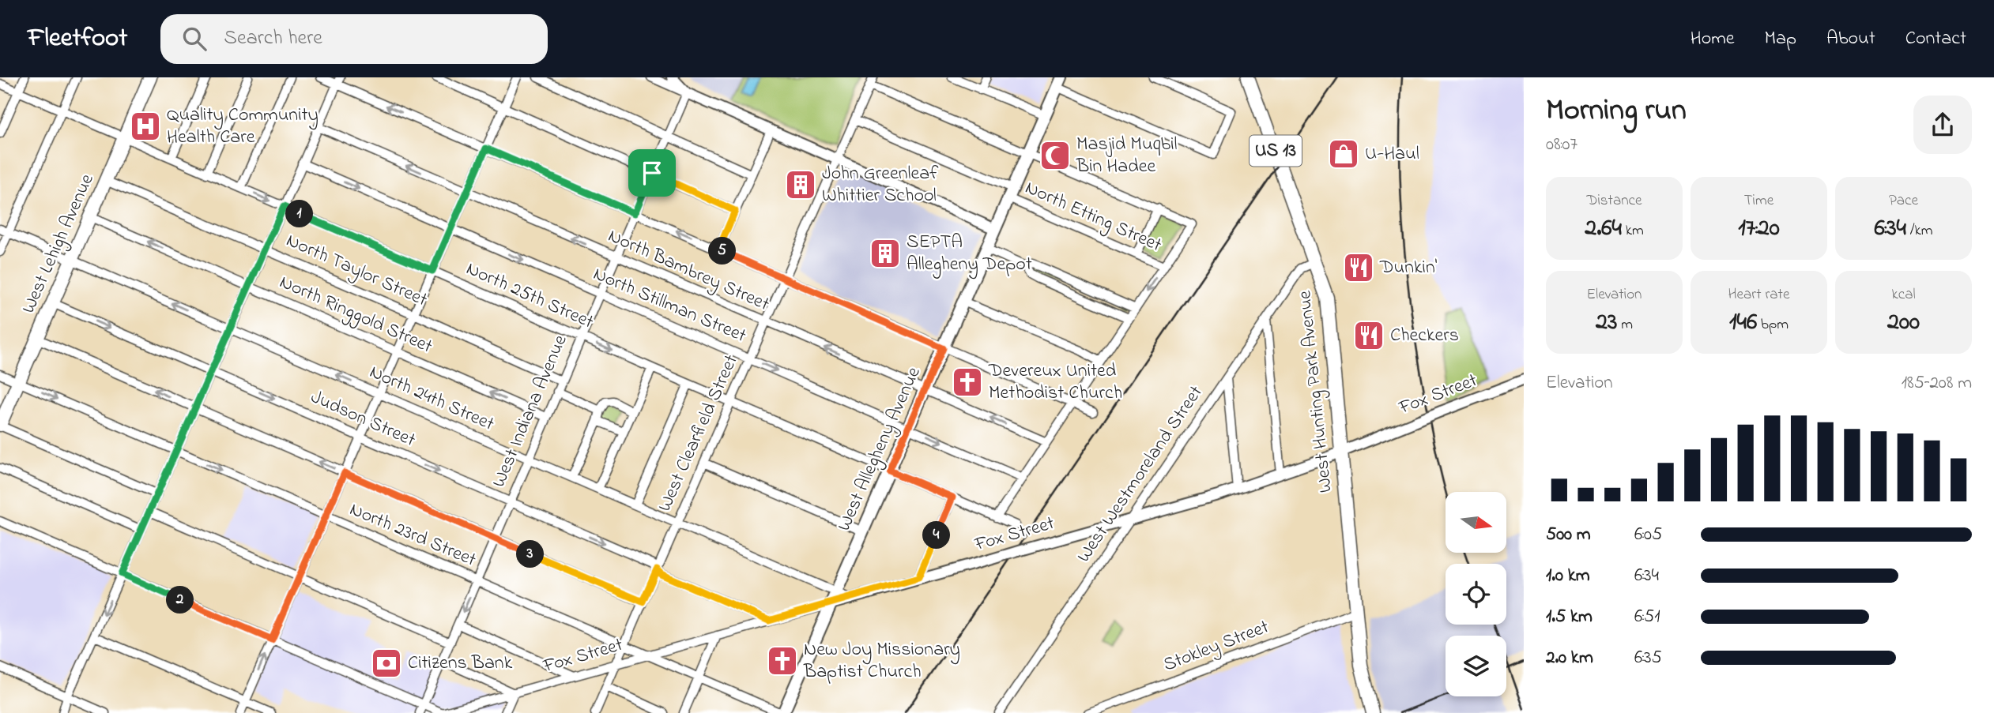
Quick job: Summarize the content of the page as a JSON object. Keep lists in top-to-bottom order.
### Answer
{
  "streets": {
    "main road": [
      "US 13",
      "West Lehigh Avenue",
      "West Hunting Park Avenue",
      "West Allegheny Avenue"
    ],
    "street": [
      "North Etting Street",
      "North Taylor Street",
      "North Bambrey Street",
      "North 25th Street",
      "North Stillman Street",
      "North Ringgold Street",
      "Fox Street",
      "North 24th Street",
      "West Indiana Avenue",
      "Judson Street",
      "West Clearfield Street",
      "West Westmoreland Street",
      "North 23rd Street",
      "Stokley Street"
    ]
  },
  "crossings": [
    ["North Etting Street", "West Clearfield Street"],
    ["North Etting Street", "West Allegheny Avenue"],
    ["West Lehigh Avenue", "North Taylor Street"],
    ["West Lehigh Avenue", "North 25th Street"],
    ["West Lehigh Avenue", "North Ringgold Street"],
    ["West Lehigh Avenue", "North 24th Street"],
    ["West Lehigh Avenue", "Judson Street"],
    ["West Lehigh Avenue", "North 23rd Street"],
    ["North Taylor Street", "West Indiana Avenue"],
    ["North Bambrey Street", "West Indiana Avenue"],
    ["North Bambrey Street", "West Clearfield Street"],
    ["North Bambrey Street", "West Allegheny Avenue"],
    ["North 25th Street", "West Indiana Avenue"],
    ["North 25th Street", "West Clearfield Street"],
    ["North 25th Street", "West Allegheny Avenue"],
    ["North Stillman Street", "West Indiana Avenue"],
    ["North Stillman Street", "West Clearfield Street"],
    ["North Stillman Street", "West Allegheny Avenue"],
    ["North Ringgold Street", "West Indiana Avenue"],
    ["West Hunting Park Avenue", "Fox Street"],
    ["West Hunting Park Avenue", "West Westmoreland Street"],
    ["West Hunting Park Avenue", "Stokley Street"],
    ["Fox Street", "North 24th Street"],
    ["Fox Street", "Judson Street"],
    ["Fox Street", "West Clearfield Street"],
    ["Fox Street", "West Allegheny Avenue"],
    ["Fox Street", "West Westmoreland Street"],
    ["Fox Street", "North 23rd Street"],
    ["North 24th Street", "West Indiana Avenue"],
    ["North 24th Street", "West Clearfield Street"],
    ["North 24th Street", "West Allegheny Avenue"],
    ["West Indiana Avenue", "Judson Street"],
    ["West Indiana Avenue", "North 23rd Street"],
    ["Judson Street", "West Clearfield Street"],
    ["West Clearfield Street", "North 23rd Street"],
    ["West Allegheny Avenue", "North 23rd Street"]
  ],
  "one_way": ["North Stillman Street", "North Ringgold Street", "North 24th Street"],
  "places": {
    "hospital": ["Quality Community Health Care"],
    "shop": ["U-Haul"],
    "mosque": ["Masjid Muqbil Bin Hadee"],
    "building": ["John Greenleaf Whittier School", "SEPTA Allegheny Depot"],
    "restaurant": ["Dunkin'", "Checkers"],
    "church": ["Devereux United Methodist Church", "New Joy Missionary Baptist Church"],
    "bank": ["Citizens Bank"]
  },
  "north": "right",
  "page": {
    "header": "Fleetfoot",
    "search": "Search here",
    "nav": [
      "Home",
      "Map",
      "About",
      "Contact"
    ],
    "heading": ["Morning run", "08:07"],
    "stats": [
      ["Distance", "2.64 km"],
      ["Time", "17:20"],
      ["Pace", "6:34 /km"],
      ["Elevation", "23 m"],
      ["Heart rate", "146 bpm"],
      ["kcal", "200"]
    ],
    "pins": [
      "1",
      "5",
      "4",
      "3",
      "2"
    ],
    "chart": ["Elevation", "185–208 m"],
    "list": [
      {
        "name": "500 m",
        "note": "6:05"
      },
      {
        "name": "1.0 km",
        "note": "6:34"
      },
      {
        "name": "1.5 km",
        "note": "6:51"
      },
      {
        "name": "2.0 km",
        "note": "6:35"
      }
    ]
  }
}
